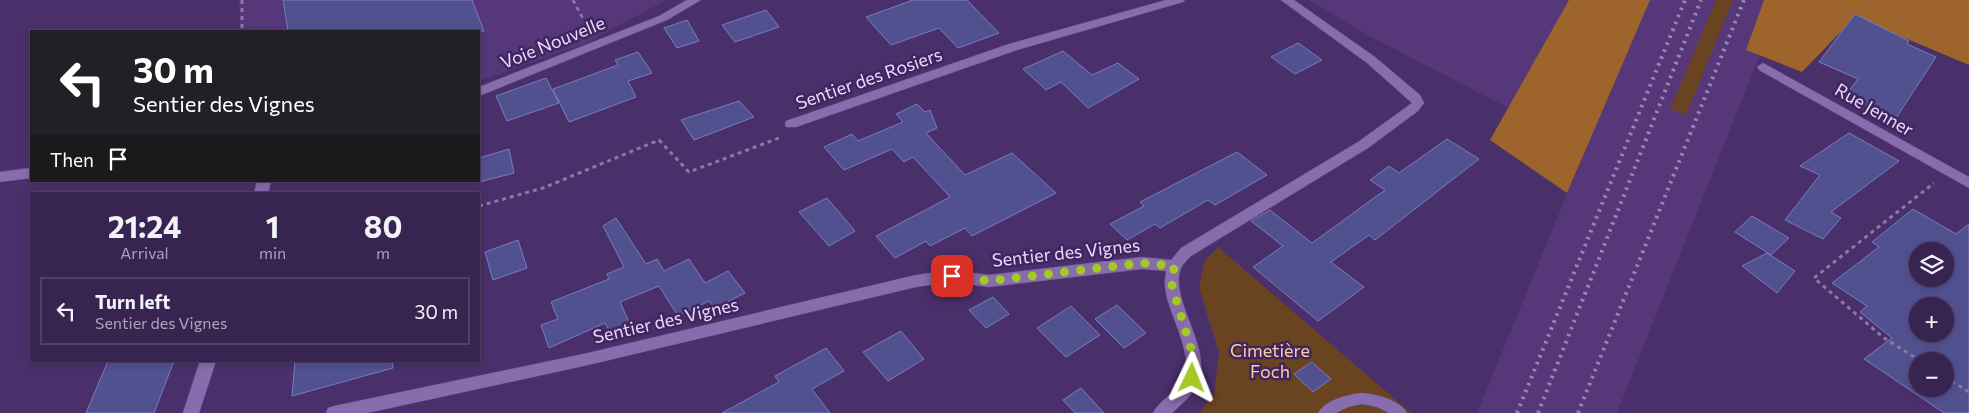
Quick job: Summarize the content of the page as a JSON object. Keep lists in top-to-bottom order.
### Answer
{
  "streets": {
    "street": [
      "Voie Nouvelle",
      "Sentier des Rosiers",
      "Rue Jenner",
      "Sentier des Vignes"
    ]
  },
  "parks": ["Cimetière Foch"],
  "page": {
    "turn": ["30 m", "Sentier des Vignes"],
    "then": "Then",
    "eta": [
      "21:24",
      "Arrival",
      "1",
      "min",
      "80",
      "m"
    ],
    "map_buttons": ["+", "−"],
    "list": [
      {
        "name": "Turn left",
        "note": "Sentier des Vignes",
        "value": "30 m"
      }
    ]
  }
}
